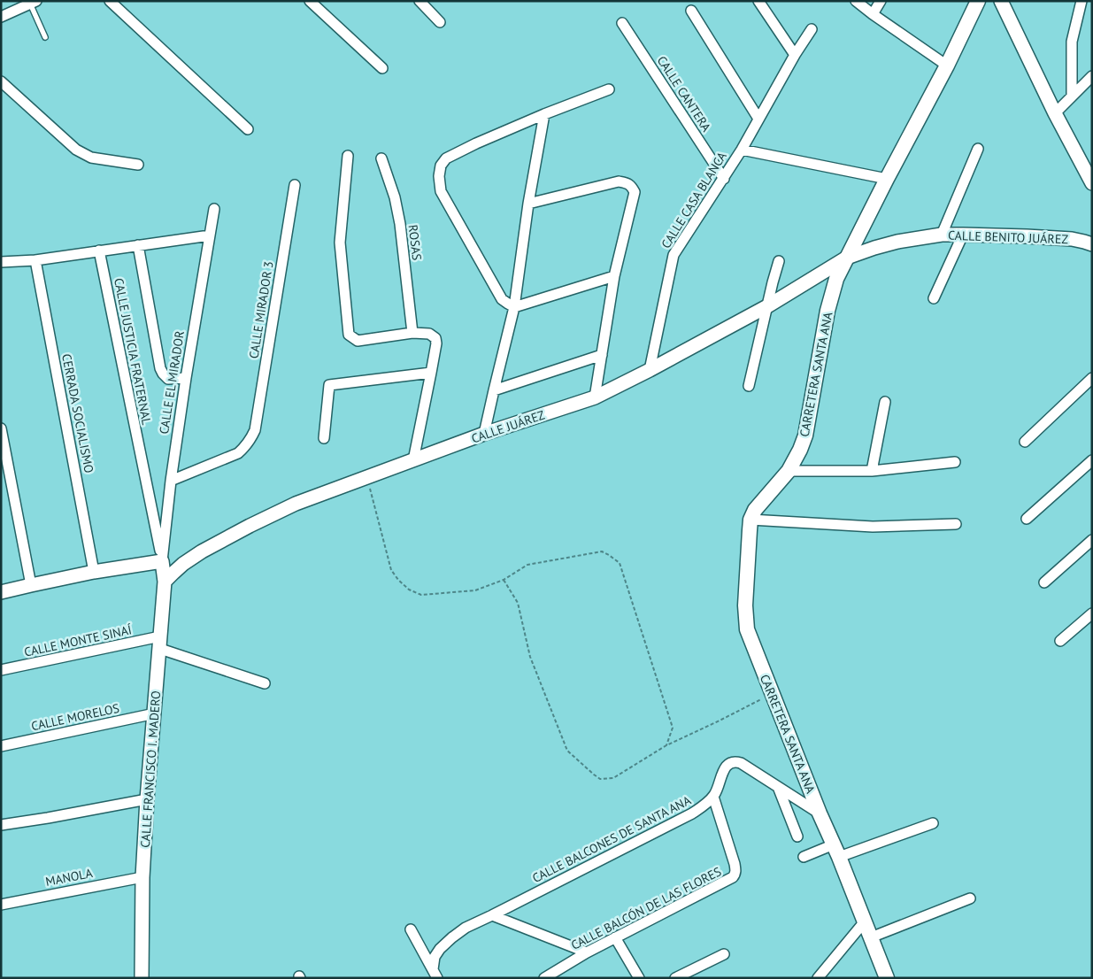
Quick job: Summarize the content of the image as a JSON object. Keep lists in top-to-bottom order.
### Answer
{
  "streets": {
    "main road": ["CARRETERA SANTA ANA"],
    "street": [
      "CALLE CANTERA",
      "CALLE CASA BLANCA",
      "CALLE BENITO JUÁREZ",
      "ROSAS",
      "CALLE MIRADOR 3",
      "CALLE JUSTICIA FRATERNAL",
      "CALLE EL MIRADOR",
      "CERRADA SOCIALISMO",
      "CALLE JUÁREZ",
      "CALLE MONTE SINAÍ",
      "CALLE MORELOS",
      "CALLE FRANCISCO I. MADERO",
      "CALLE BALCONES DE SANTA ANA",
      "MANOLA",
      "CALLE BALCÓN DE LAS FLORES"
    ]
  },
  "crossings": [
    ["CALLE CANTERA", "CALLE CASA BLANCA"],
    ["CALLE CASA BLANCA", "CALLE JUÁREZ"],
    ["CALLE BENITO JUÁREZ", "CARRETERA SANTA ANA"],
    ["CALLE BENITO JUÁREZ", "CALLE JUÁREZ"],
    ["CALLE MIRADOR 3", "CALLE EL MIRADOR"],
    ["CALLE JUSTICIA FRATERNAL", "CALLE EL MIRADOR"],
    ["CALLE JUSTICIA FRATERNAL", "CALLE FRANCISCO I. MADERO"],
    ["CARRETERA SANTA ANA", "CALLE JUÁREZ"],
    ["CALLE EL MIRADOR", "CALLE FRANCISCO I. MADERO"],
    ["CALLE JUÁREZ", "CALLE FRANCISCO I. MADERO"],
    ["CALLE MONTE SINAÍ", "CALLE FRANCISCO I. MADERO"],
    ["CALLE MORELOS", "CALLE FRANCISCO I. MADERO"],
    ["CALLE FRANCISCO I. MADERO", "MANOLA"],
    ["CALLE BALCONES DE SANTA ANA", "CALLE BALCÓN DE LAS FLORES"]
  ]
}
